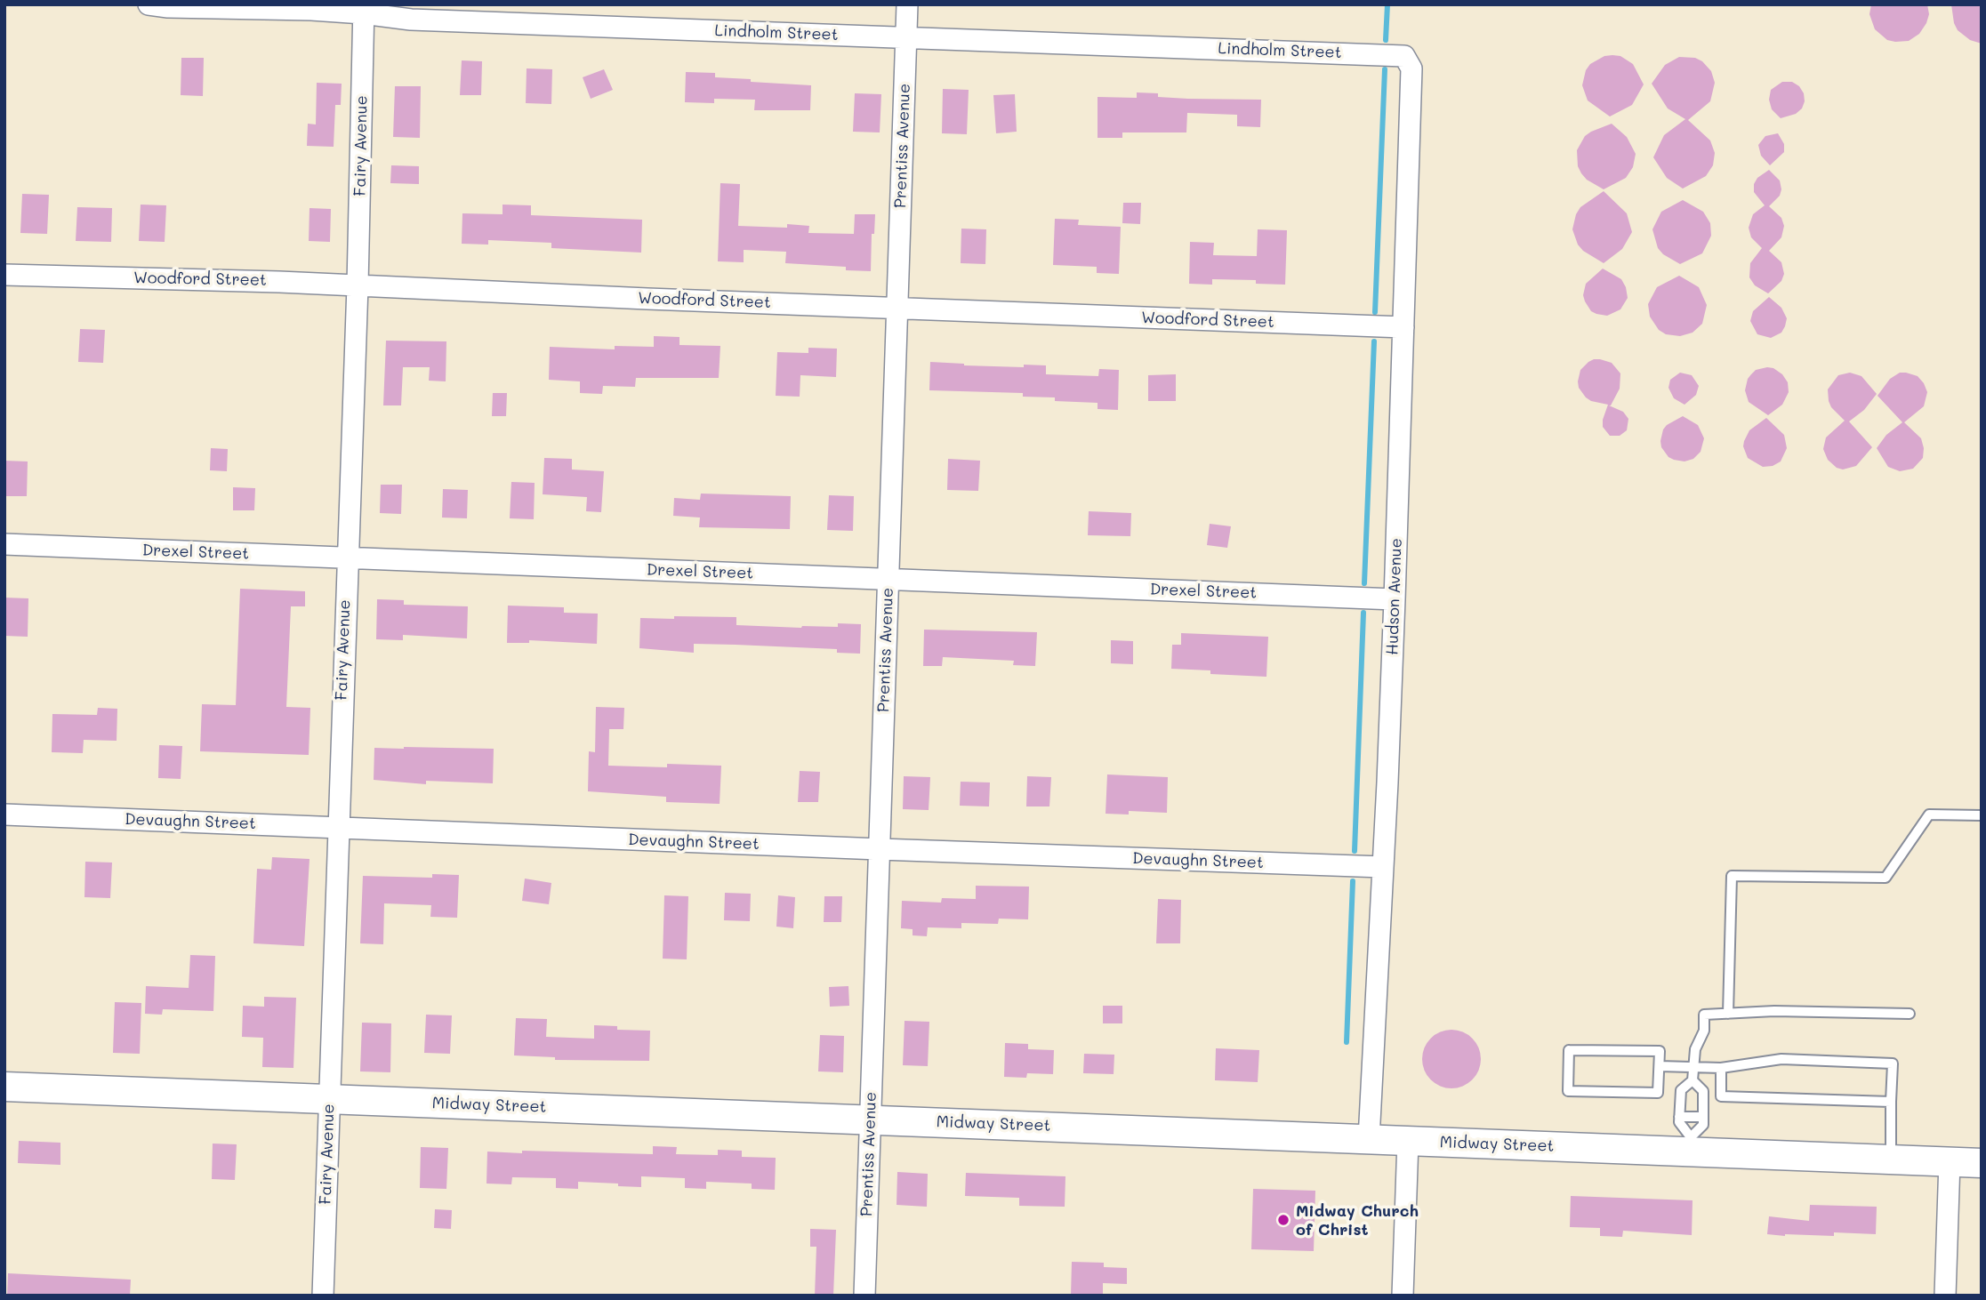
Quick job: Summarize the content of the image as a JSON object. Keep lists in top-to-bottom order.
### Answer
{
  "streets": {
    "street": [
      "Lindholm Street",
      "Fairy Avenue",
      "Prentiss Avenue",
      "Woodford Street",
      "Drexel Street",
      "Hudson Avenue",
      "Devaughn Street",
      "Midway Street"
    ]
  },
  "crossings": [
    ["Lindholm Street", "Fairy Avenue"],
    ["Lindholm Street", "Prentiss Avenue"],
    ["Lindholm Street", "Hudson Avenue"],
    ["Fairy Avenue", "Woodford Street"],
    ["Fairy Avenue", "Drexel Street"],
    ["Fairy Avenue", "Devaughn Street"],
    ["Fairy Avenue", "Midway Street"],
    ["Prentiss Avenue", "Woodford Street"],
    ["Prentiss Avenue", "Drexel Street"],
    ["Prentiss Avenue", "Devaughn Street"],
    ["Prentiss Avenue", "Midway Street"],
    ["Woodford Street", "Hudson Avenue"],
    ["Drexel Street", "Hudson Avenue"],
    ["Hudson Avenue", "Devaughn Street"],
    ["Hudson Avenue", "Midway Street"]
  ],
  "places": ["Midway Church of Christ"]
}
